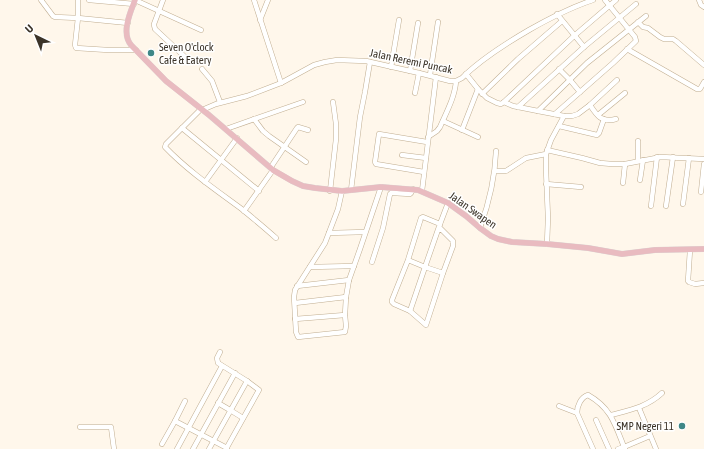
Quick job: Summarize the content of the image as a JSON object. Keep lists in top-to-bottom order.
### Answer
{
  "streets": {
    "main road": ["Jalan Swapen"],
    "street": ["Jalan Reremi Puncak"]
  },
  "places": ["Seven O'clock Cafe & Eatery", "SMP Negeri 11"],
  "north": "top left"
}
